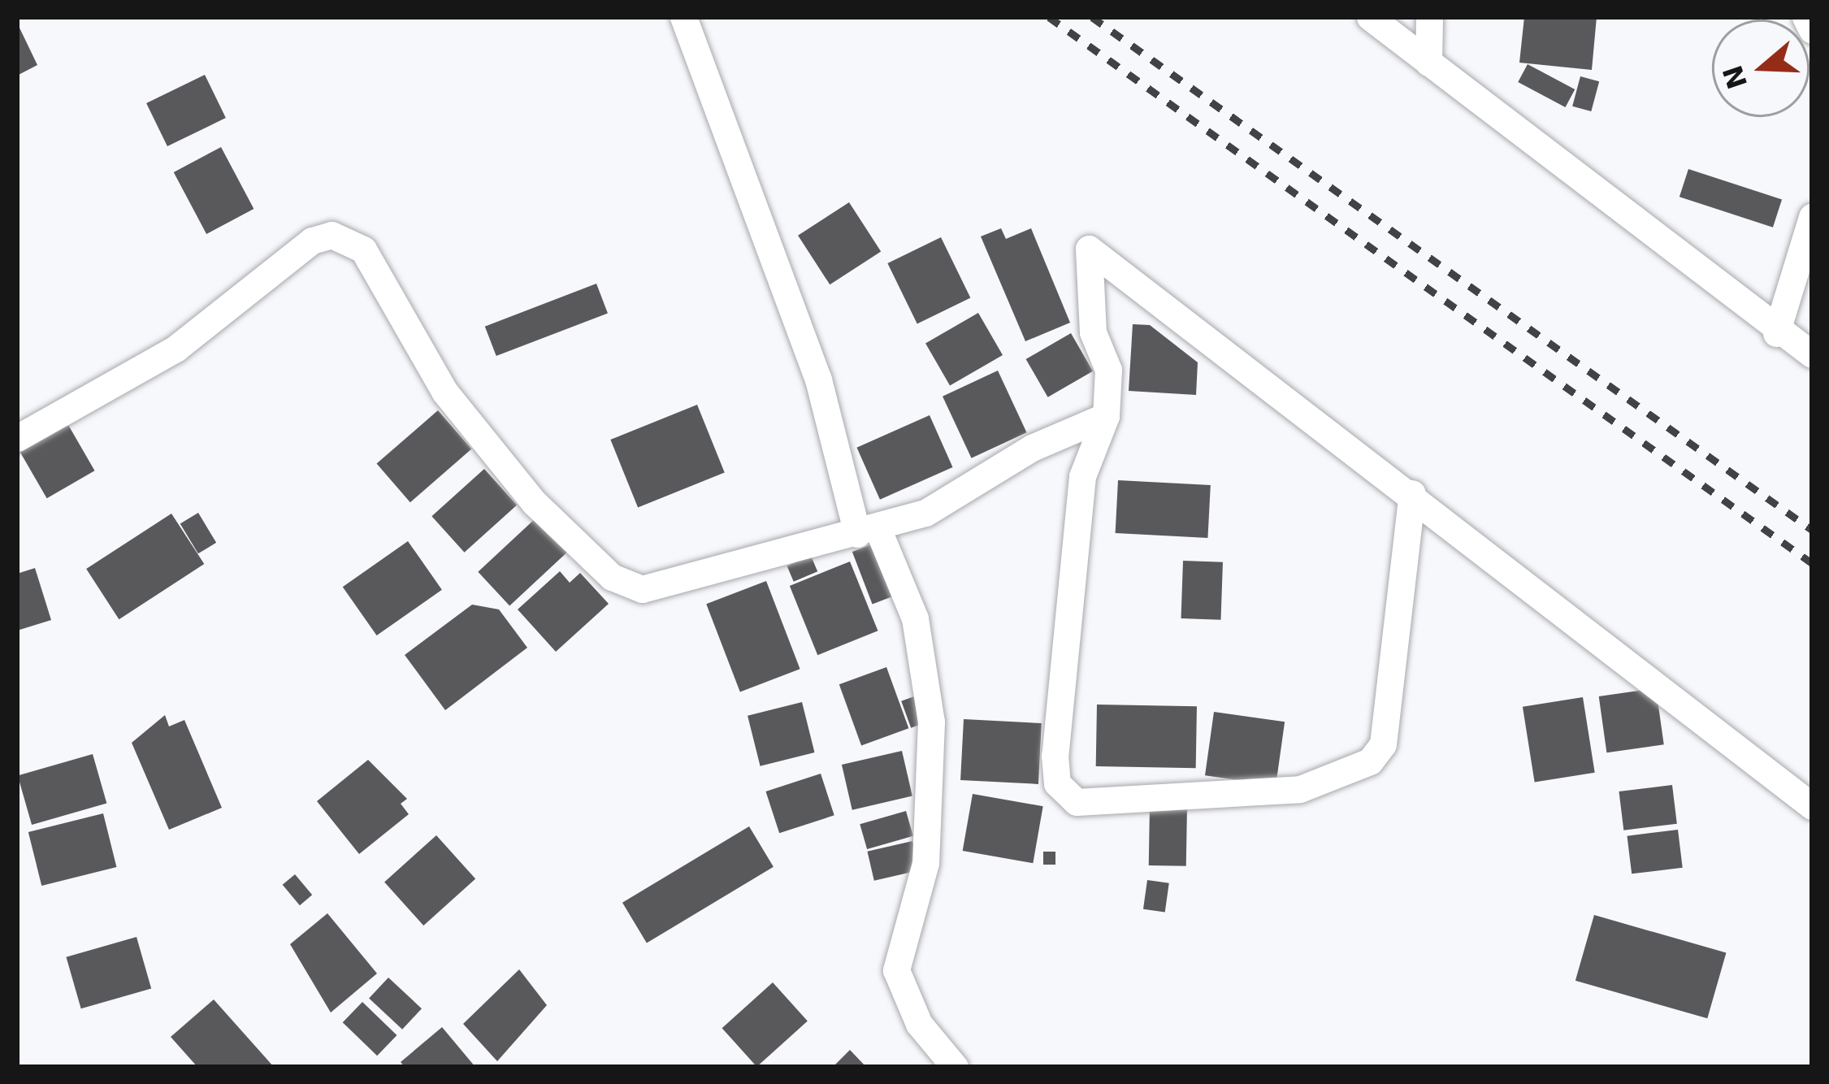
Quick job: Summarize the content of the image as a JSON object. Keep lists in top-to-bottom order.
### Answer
{
  "north": "left"
}
